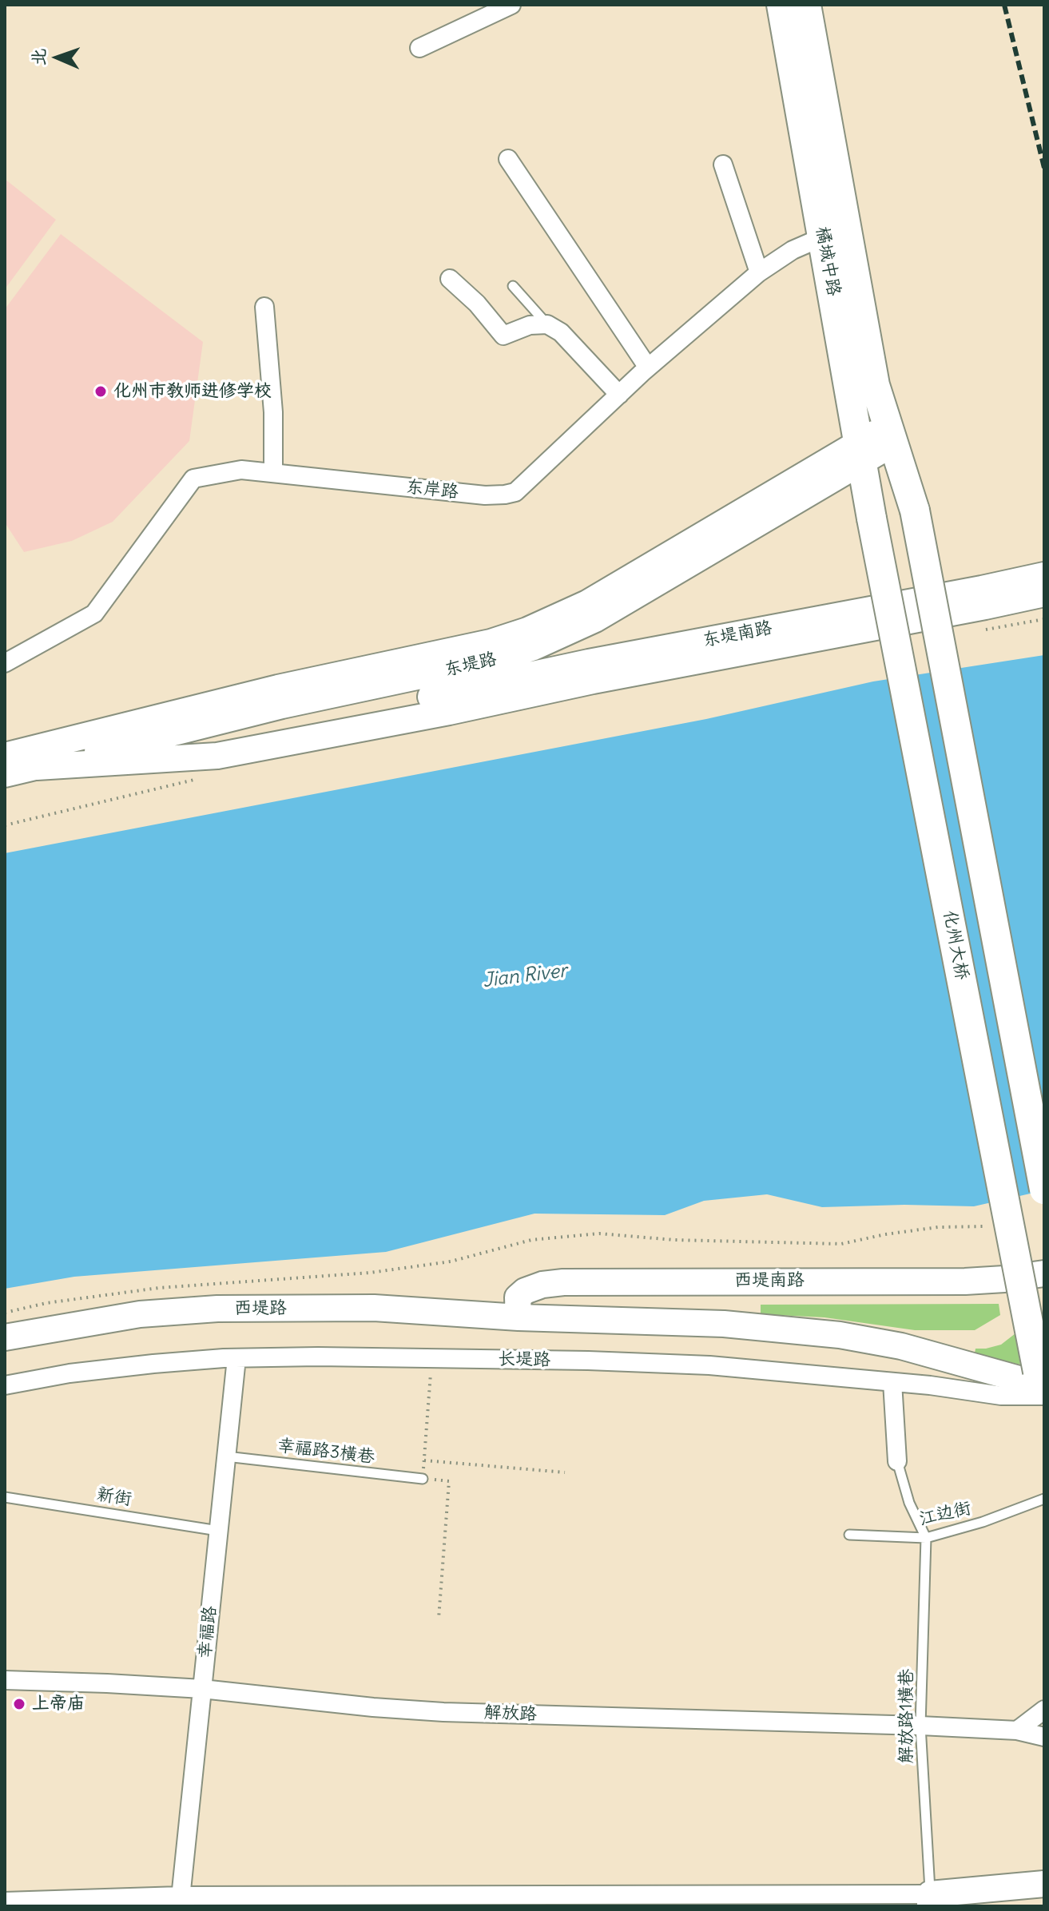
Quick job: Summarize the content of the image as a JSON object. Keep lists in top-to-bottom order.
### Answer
{
  "streets": {
    "main road": [
      "橘城中路",
      "东堤南路",
      "东堤路",
      "化州大桥",
      "西堤南路",
      "西堤路"
    ],
    "street": [
      "东岸路",
      "长堤路",
      "幸福路",
      "解放路"
    ],
    "lane": [
      "幸福路3横巷",
      "新街",
      "江边街",
      "解放路1横巷"
    ]
  },
  "crossings": [
    ["橘城中路", "东岸路"],
    ["橘城中路", "东堤路"],
    ["橘城中路", "化州大桥"],
    ["化州大桥", "西堤路"],
    ["化州大桥", "长堤路"],
    ["西堤南路", "西堤路"],
    ["西堤路", "长堤路"],
    ["长堤路", "幸福路"],
    ["幸福路3横巷", "幸福路"],
    ["新街", "幸福路"],
    ["江边街", "解放路1横巷"],
    ["幸福路", "解放路"],
    ["解放路", "解放路1横巷"]
  ],
  "water": ["Jian River"],
  "places": ["化州市教师进修学校", "上帝庙"],
  "north": "left"
}
